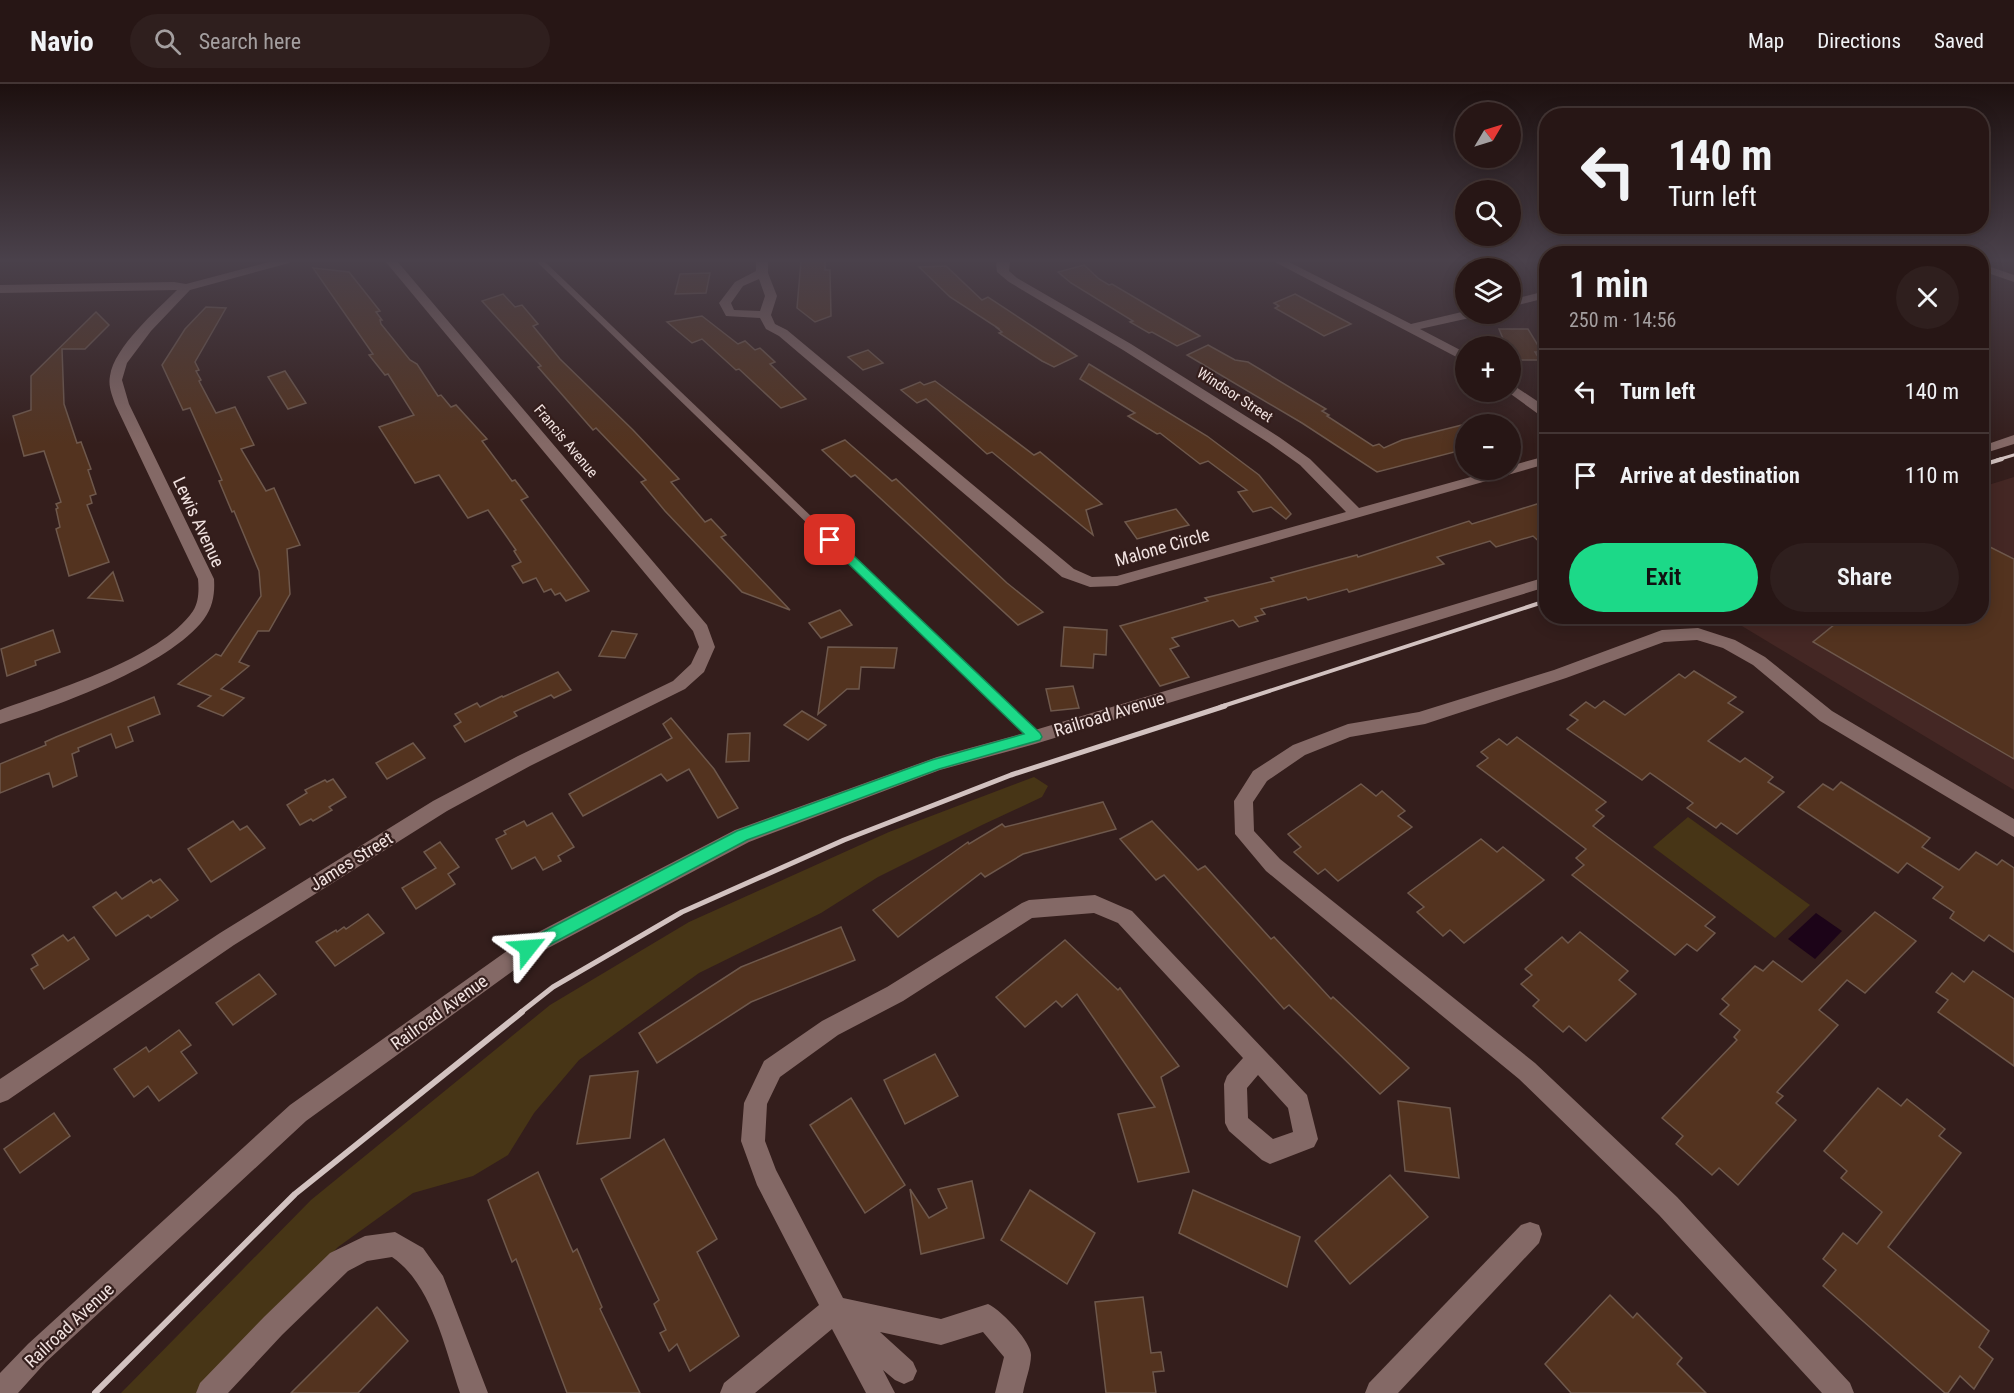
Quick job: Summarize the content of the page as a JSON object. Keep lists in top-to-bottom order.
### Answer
{
  "streets": {
    "street": [
      "Windsor Street",
      "Francis Avenue",
      "Lewis Avenue",
      "Malone Circle",
      "Railroad Avenue",
      "James Street"
    ]
  },
  "crossings": [
    ["Windsor Street", "Malone Circle"],
    ["Francis Avenue", "James Street"]
  ],
  "north": "top right",
  "page": {
    "header": "Navio",
    "search": "Search here",
    "nav": ["Map", "Directions", "Saved"],
    "map_buttons": ["+", "−"],
    "turn": ["140 m", "Turn left"],
    "heading": ["1 min", "250 m · 14:56"],
    "list": [
      {
        "name": "Turn left",
        "value": "140 m"
      },
      {
        "name": "Arrive at destination",
        "value": "110 m"
      }
    ],
    "buttons": ["Exit", "Share"]
  }
}
